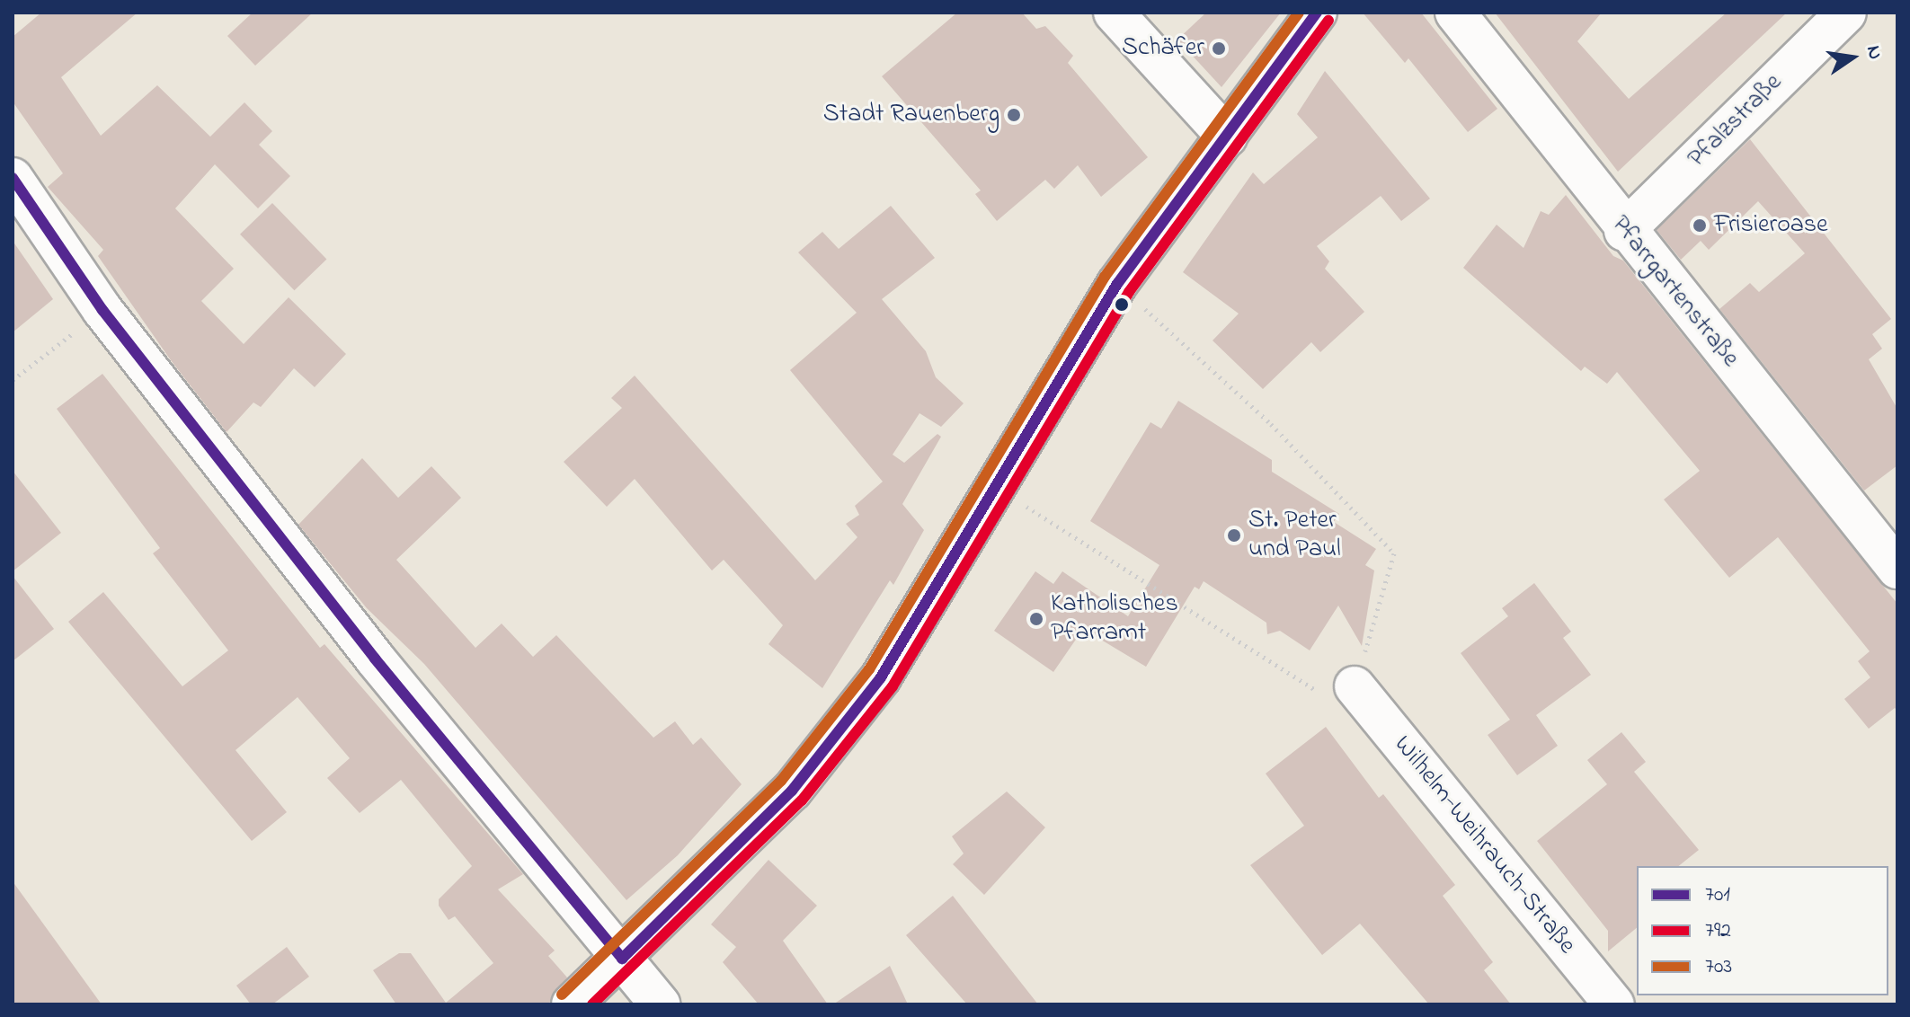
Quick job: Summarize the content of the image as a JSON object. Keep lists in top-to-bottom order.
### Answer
{
  "streets": {
    "street": ["Pfalzstraße", "Pfarrgartenstraße", "Wilhelm-Weihrauch-Straße"]
  },
  "crossings": [
    ["Pfalzstraße", "Pfarrgartenstraße"]
  ],
  "places": [
    "Schäfer",
    "Stadt Rauenberg",
    "Frisieroase",
    "St. Peter und Paul",
    "Katholisches Pfarramt"
  ],
  "lines": ["transit line 701", "transit line 703", "transit line 792"],
  "legend": ["701", "792", "703"],
  "north": "right"
}
